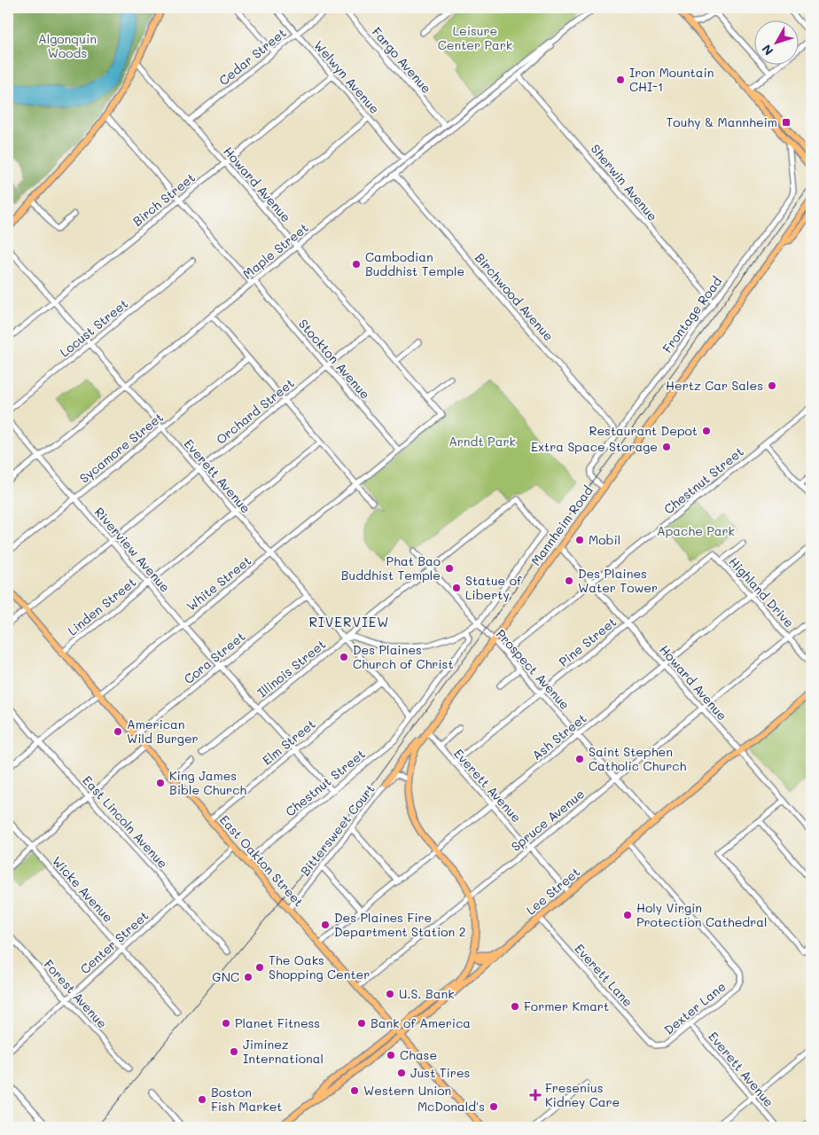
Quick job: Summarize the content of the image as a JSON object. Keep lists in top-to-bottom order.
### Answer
{
  "streets": {
    "main road": ["Mannheim Road", "East Oakton Street", "Lee Street"],
    "street": [
      "Cedar Street",
      "Fargo Avenue",
      "Welwyn Avenue",
      "Sherwin Avenue",
      "Howard Avenue",
      "Birch Street",
      "Maple Street",
      "Birchwood Avenue",
      "Frontage Road",
      "Locust Street",
      "Stockton Avenue",
      "Orchard Street",
      "Sycamore Street",
      "Everett Avenue",
      "Chestnut Street",
      "Riverview Avenue",
      "White Street",
      "Highland Drive",
      "Linden Street",
      "Pine Street",
      "Cora Street",
      "Illinois Street",
      "Prospect Avenue",
      "Ash Street",
      "Elm Street",
      "Spruce Avenue",
      "East Lincoln Avenue",
      "Bittersweet Court",
      "Wicke Avenue",
      "Center Street",
      "Everett Lane",
      "Forest Avenue",
      "Dexter Lane"
    ]
  },
  "crossings": [
    ["Cedar Street", "Welwyn Avenue"],
    ["Cedar Street", "Howard Avenue"],
    ["Fargo Avenue", "Maple Street"],
    ["Welwyn Avenue", "Birch Street"],
    ["Welwyn Avenue", "Maple Street"],
    ["Sherwin Avenue", "Maple Street"],
    ["Sherwin Avenue", "Frontage Road"],
    ["Howard Avenue", "Birch Street"],
    ["Howard Avenue", "Maple Street"],
    ["Howard Avenue", "Orchard Street"],
    ["Howard Avenue", "Chestnut Street"],
    ["Howard Avenue", "Mannheim Road"],
    ["Howard Avenue", "White Street"],
    ["Howard Avenue", "Pine Street"],
    ["Howard Avenue", "Ash Street"],
    ["Howard Avenue", "Spruce Avenue"],
    ["Howard Avenue", "Lee Street"],
    ["Birch Street", "Stockton Avenue"],
    ["Birch Street", "Everett Avenue"],
    ["Maple Street", "Birchwood Avenue"],
    ["Maple Street", "Stockton Avenue"],
    ["Maple Street", "Everett Avenue"],
    ["Maple Street", "Riverview Avenue"],
    ["Birchwood Avenue", "Frontage Road"],
    ["Frontage Road", "Mannheim Road"],
    ["Locust Street", "Everett Avenue"],
    ["Stockton Avenue", "Orchard Street"],
    ["Stockton Avenue", "White Street"],
    ["Orchard Street", "Everett Avenue"],
    ["Orchard Street", "Riverview Avenue"],
    ["Orchard Street", "East Oakton Street"],
    ["Sycamore Street", "Everett Avenue"],
    ["Sycamore Street", "Riverview Avenue"],
    ["Everett Avenue", "Chestnut Street"],
    ["Everett Avenue", "Mannheim Road"],
    ["Everett Avenue", "White Street"],
    ["Everett Avenue", "Linden Street"],
    ["Everett Avenue", "Pine Street"],
    ["Everett Avenue", "Cora Street"],
    ["Everett Avenue", "Illinois Street"],
    ["Everett Avenue", "Ash Street"],
    ["Everett Avenue", "Elm Street"],
    ["Everett Avenue", "Spruce Avenue"],
    ["Everett Avenue", "Lee Street"],
    ["Everett Avenue", "Dexter Lane"],
    ["Chestnut Street", "Riverview Avenue"],
    ["Chestnut Street", "Prospect Avenue"],
    ["Chestnut Street", "East Oakton Street"],
    ["Mannheim Road", "Prospect Avenue"],
    ["Mannheim Road", "Ash Street"],
    ["Mannheim Road", "Spruce Avenue"],
    ["Mannheim Road", "Bittersweet Court"],
    ["Mannheim Road", "Lee Street"],
    ["Riverview Avenue", "White Street"],
    ["Riverview Avenue", "Linden Street"],
    ["Riverview Avenue", "Cora Street"],
    ["Riverview Avenue", "Illinois Street"],
    ["Riverview Avenue", "Elm Street"],
    ["White Street", "East Lincoln Avenue"],
    ["White Street", "East Oakton Street"],
    ["Highland Drive", "Pine Street"],
    ["Highland Drive", "Ash Street"],
    ["Highland Drive", "Spruce Avenue"],
    ["Linden Street", "East Oakton Street"],
    ["Pine Street", "Prospect Avenue"],
    ["Cora Street", "East Oakton Street"],
    ["Illinois Street", "Prospect Avenue"],
    ["Prospect Avenue", "Ash Street"],
    ["Prospect Avenue", "Spruce Avenue"],
    ["Prospect Avenue", "Lee Street"],
    ["Ash Street", "East Oakton Street"],
    ["Elm Street", "East Oakton Street"],
    ["Spruce Avenue", "East Oakton Street"],
    ["East Lincoln Avenue", "Center Street"],
    ["Bittersweet Court", "East Oakton Street"],
    ["East Oakton Street", "Lee Street"],
    ["East Oakton Street", "Center Street"],
    ["Wicke Avenue", "Center Street"],
    ["Lee Street", "Everett Lane"],
    ["Lee Street", "Dexter Lane"],
    ["Center Street", "Forest Avenue"],
    ["Everett Lane", "Dexter Lane"]
  ],
  "districts": ["RIVERVIEW"],
  "parks": [
    "Leisure Center Park",
    "Algonquin Woods",
    "Arndt Park",
    "Apache Park"
  ],
  "places": {
    "other": [
      "Iron Mountain CHI-1",
      "Cambodian Buddhist Temple",
      "Hertz Car Sales",
      "Restaurant Depot",
      "Extra Space Storage",
      "Mobil",
      "Phat Bao Buddhist Temple",
      "Des Plaines Water Tower",
      "Statue of Liberty",
      "Des Plaines Church of Christ",
      "American Wild Burger",
      "Saint Stephen Catholic Church",
      "King James Bible Church",
      "Holy Virgin Protection Cathedral",
      "Des Plaines Fire Department Station 2",
      "The Oaks Shopping Center",
      "GNC",
      "U.S. Bank",
      "Former Kmart",
      "Planet Fitness",
      "Bank of America",
      "Jiminez International",
      "Chase",
      "Just Tires",
      "Western Union",
      "Boston Fish Market",
      "McDonald's"
    ],
    "transit": ["Touhy & Mannheim"],
    "health": ["Fresenius Kidney Care"]
  },
  "north": "bottom left"
}
